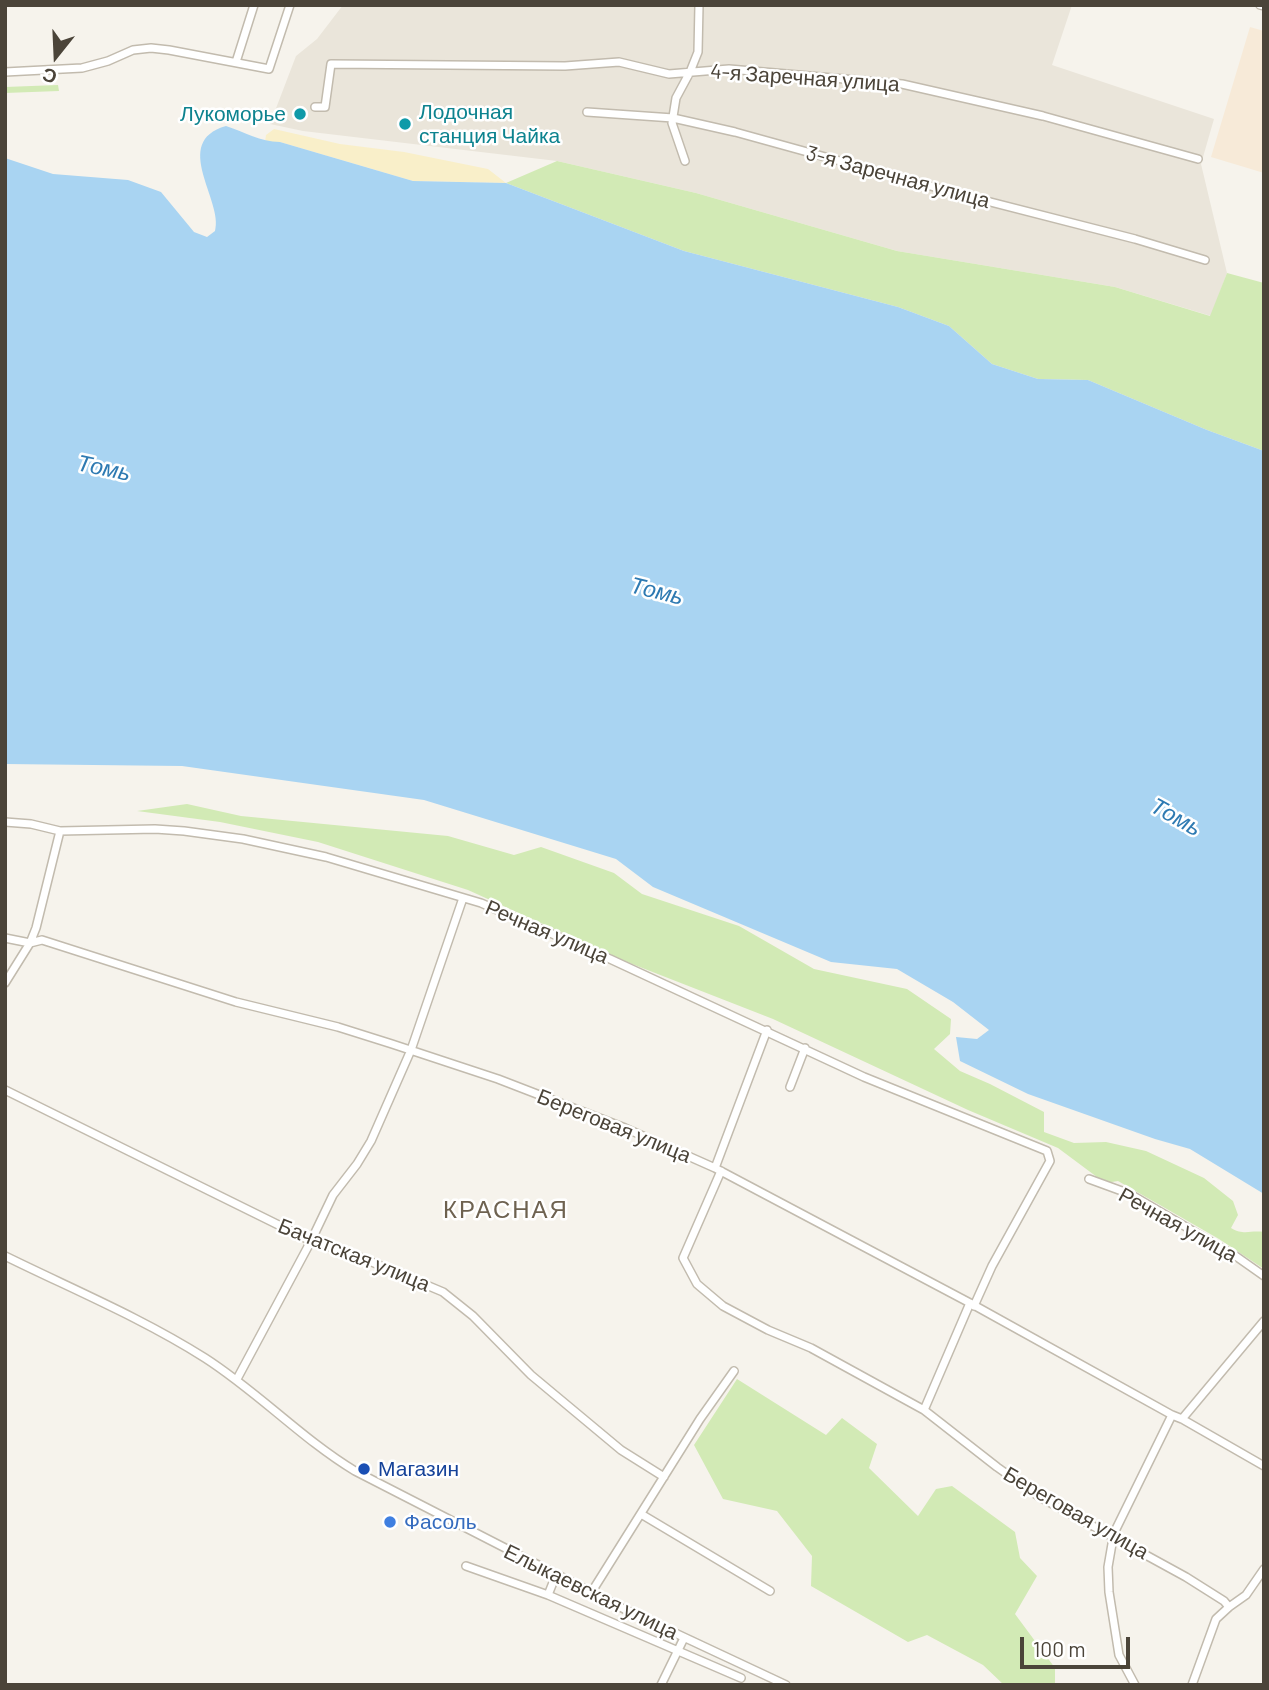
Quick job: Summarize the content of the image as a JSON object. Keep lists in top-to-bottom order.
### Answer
{
  "streets": {
    "street": [
      "4-я Заречная улица",
      "3-я Заречная улица",
      "Речная улица",
      "Береговая улица",
      "Бачатская улица",
      "Елыкаевская улица"
    ]
  },
  "crossings": [
    ["Речная улица", "Береговая улица"]
  ],
  "districts": ["КРАСНАЯ"],
  "water": ["Томь"],
  "places": [
    "Лукоморье",
    "Лодочная станция Чайка",
    "Магазин",
    "Фасоль"
  ],
  "scale_bar": "100 m",
  "north": "bottom"
}
